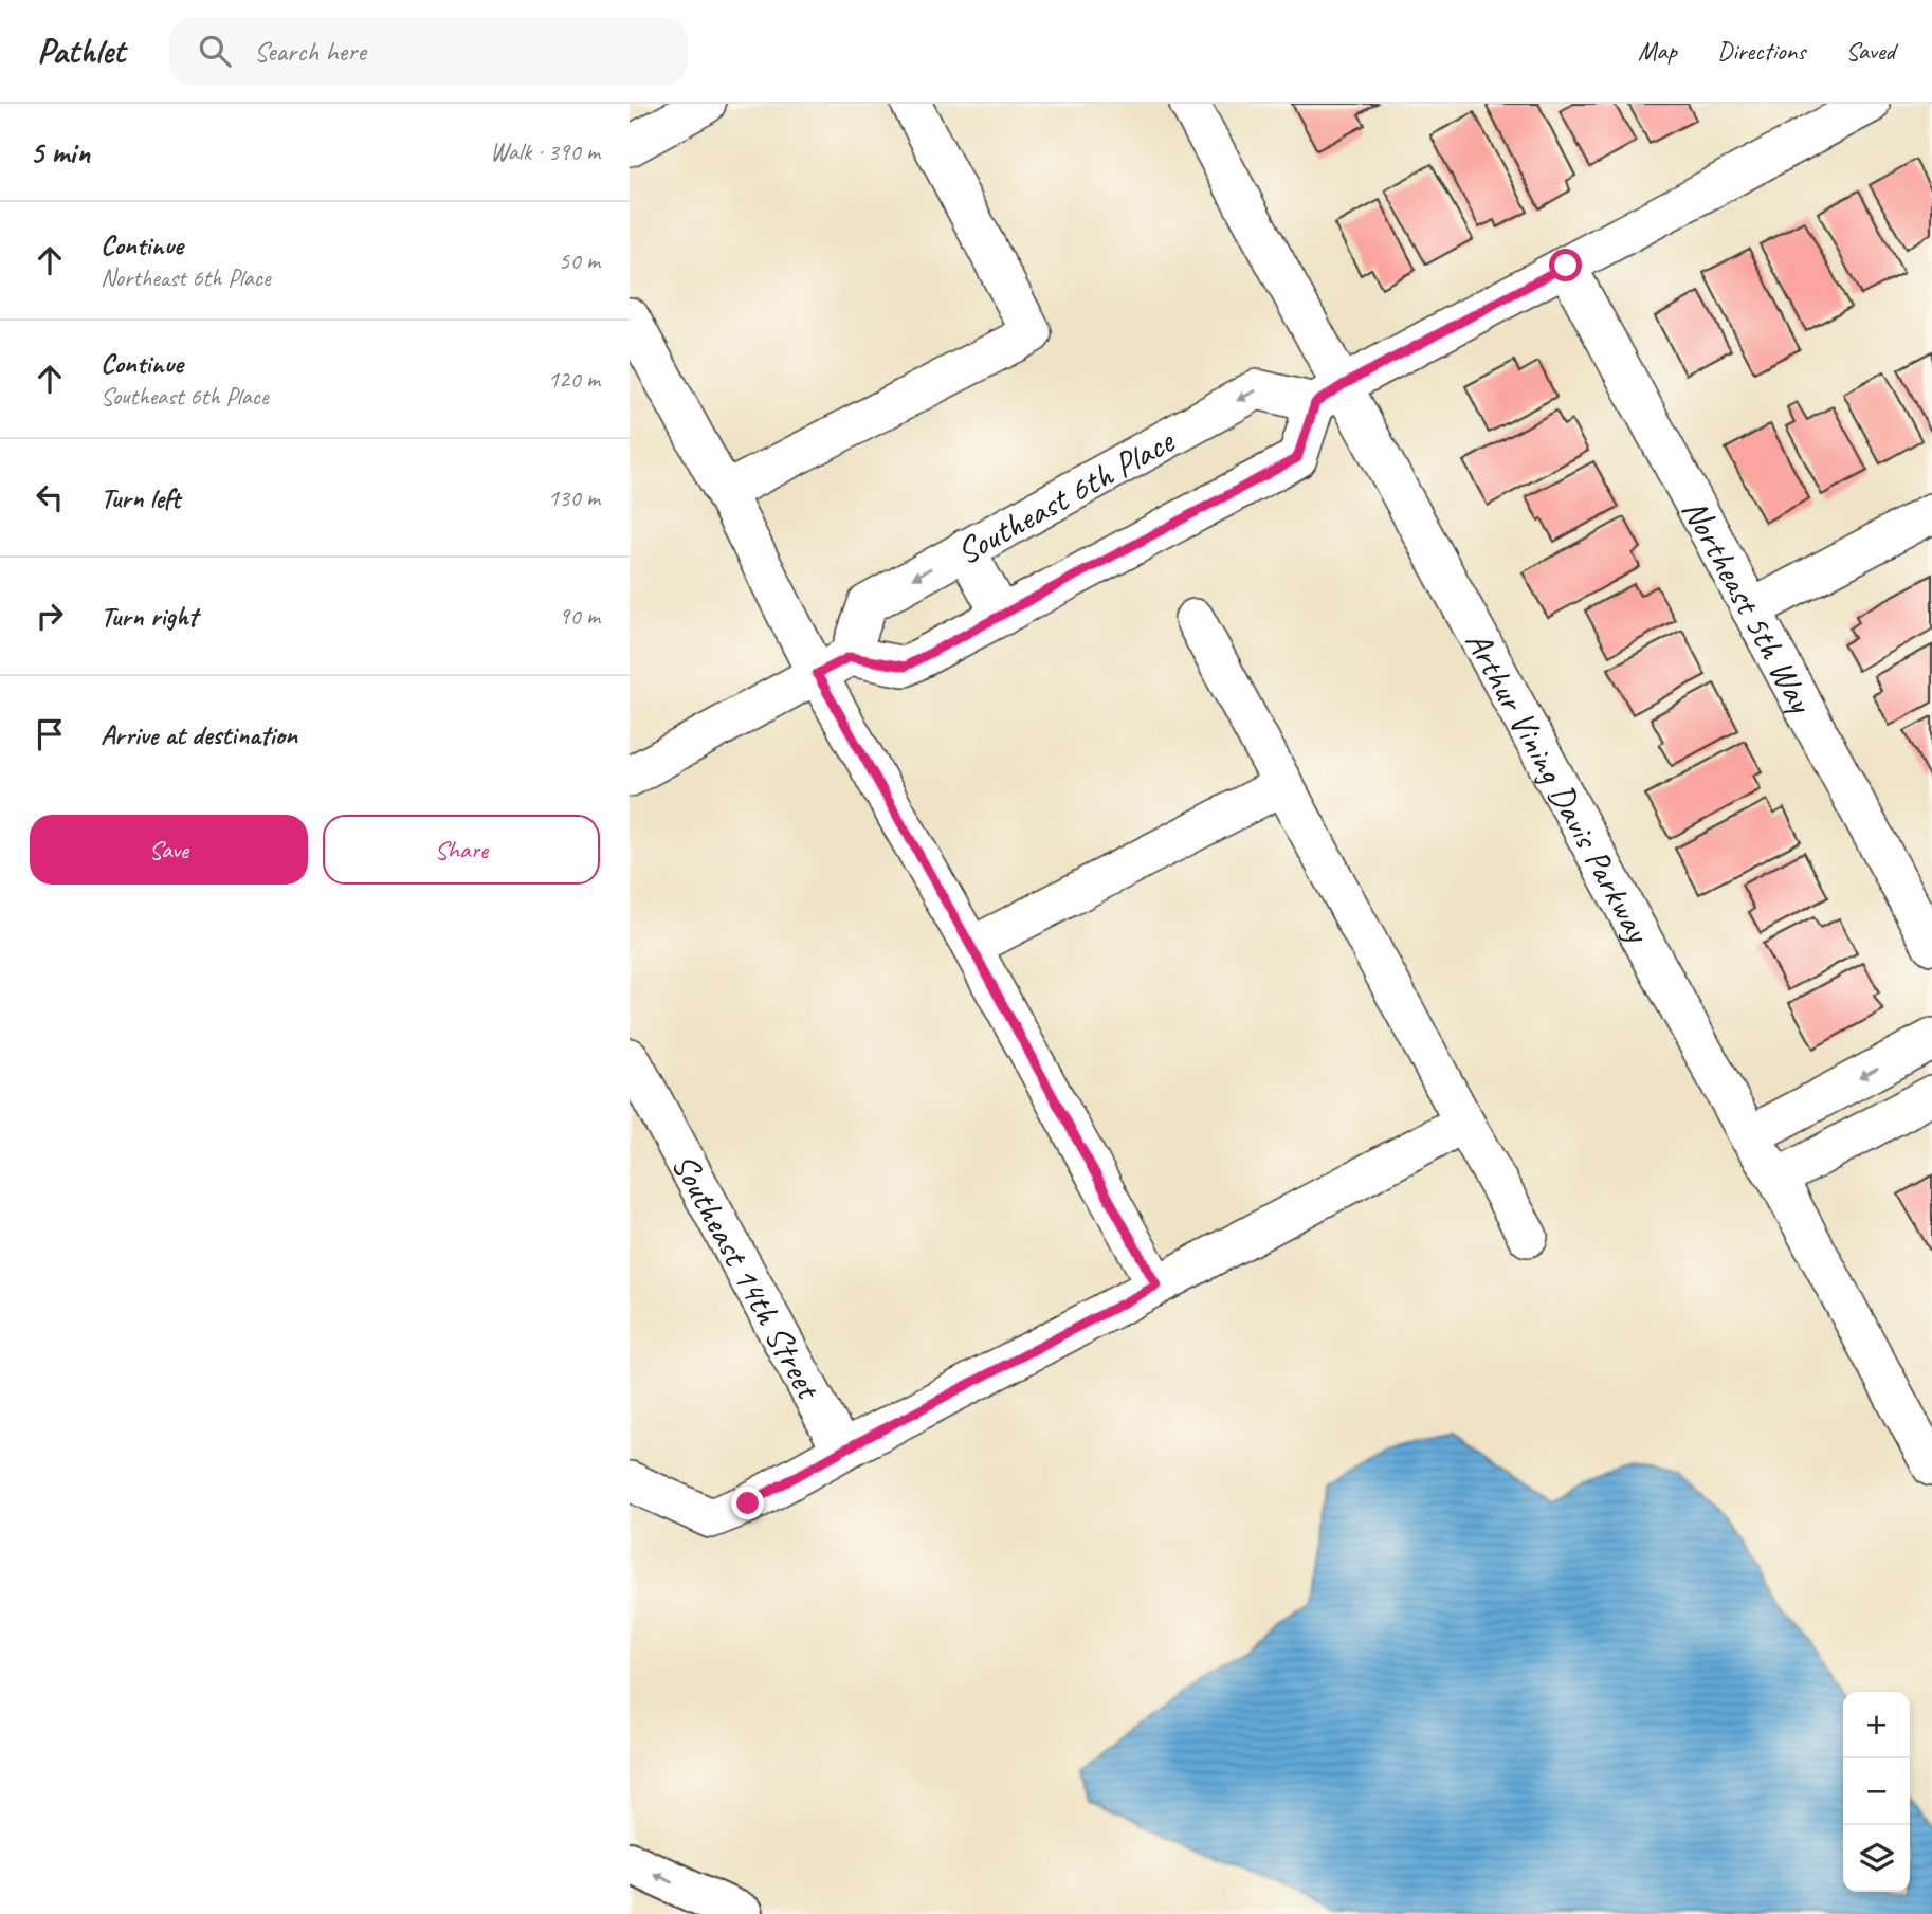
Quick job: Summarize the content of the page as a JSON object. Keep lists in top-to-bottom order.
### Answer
{
  "streets": {
    "street": [
      "Southeast 6th Place",
      "Northeast 5th Way",
      "Arthur Vining Davis Parkway",
      "Southeast 14th Street"
    ]
  },
  "crossings": [
    ["Southeast 6th Place", "Arthur Vining Davis Parkway"]
  ],
  "page": {
    "header": "Pathlet",
    "search": "Search here",
    "nav": ["Map", "Directions", "Saved"],
    "heading": ["5 min", "Walk · 390 m"],
    "list": [
      ["Continue", "Northeast 6th Place", "50 m"],
      ["Continue", "Southeast 6th Place", "120 m"],
      ["Turn left", "130 m"],
      ["Turn right", "90 m"],
      "Arrive at destination"
    ],
    "buttons": ["Save", "Share"],
    "map_buttons": ["+", "−"]
  }
}
